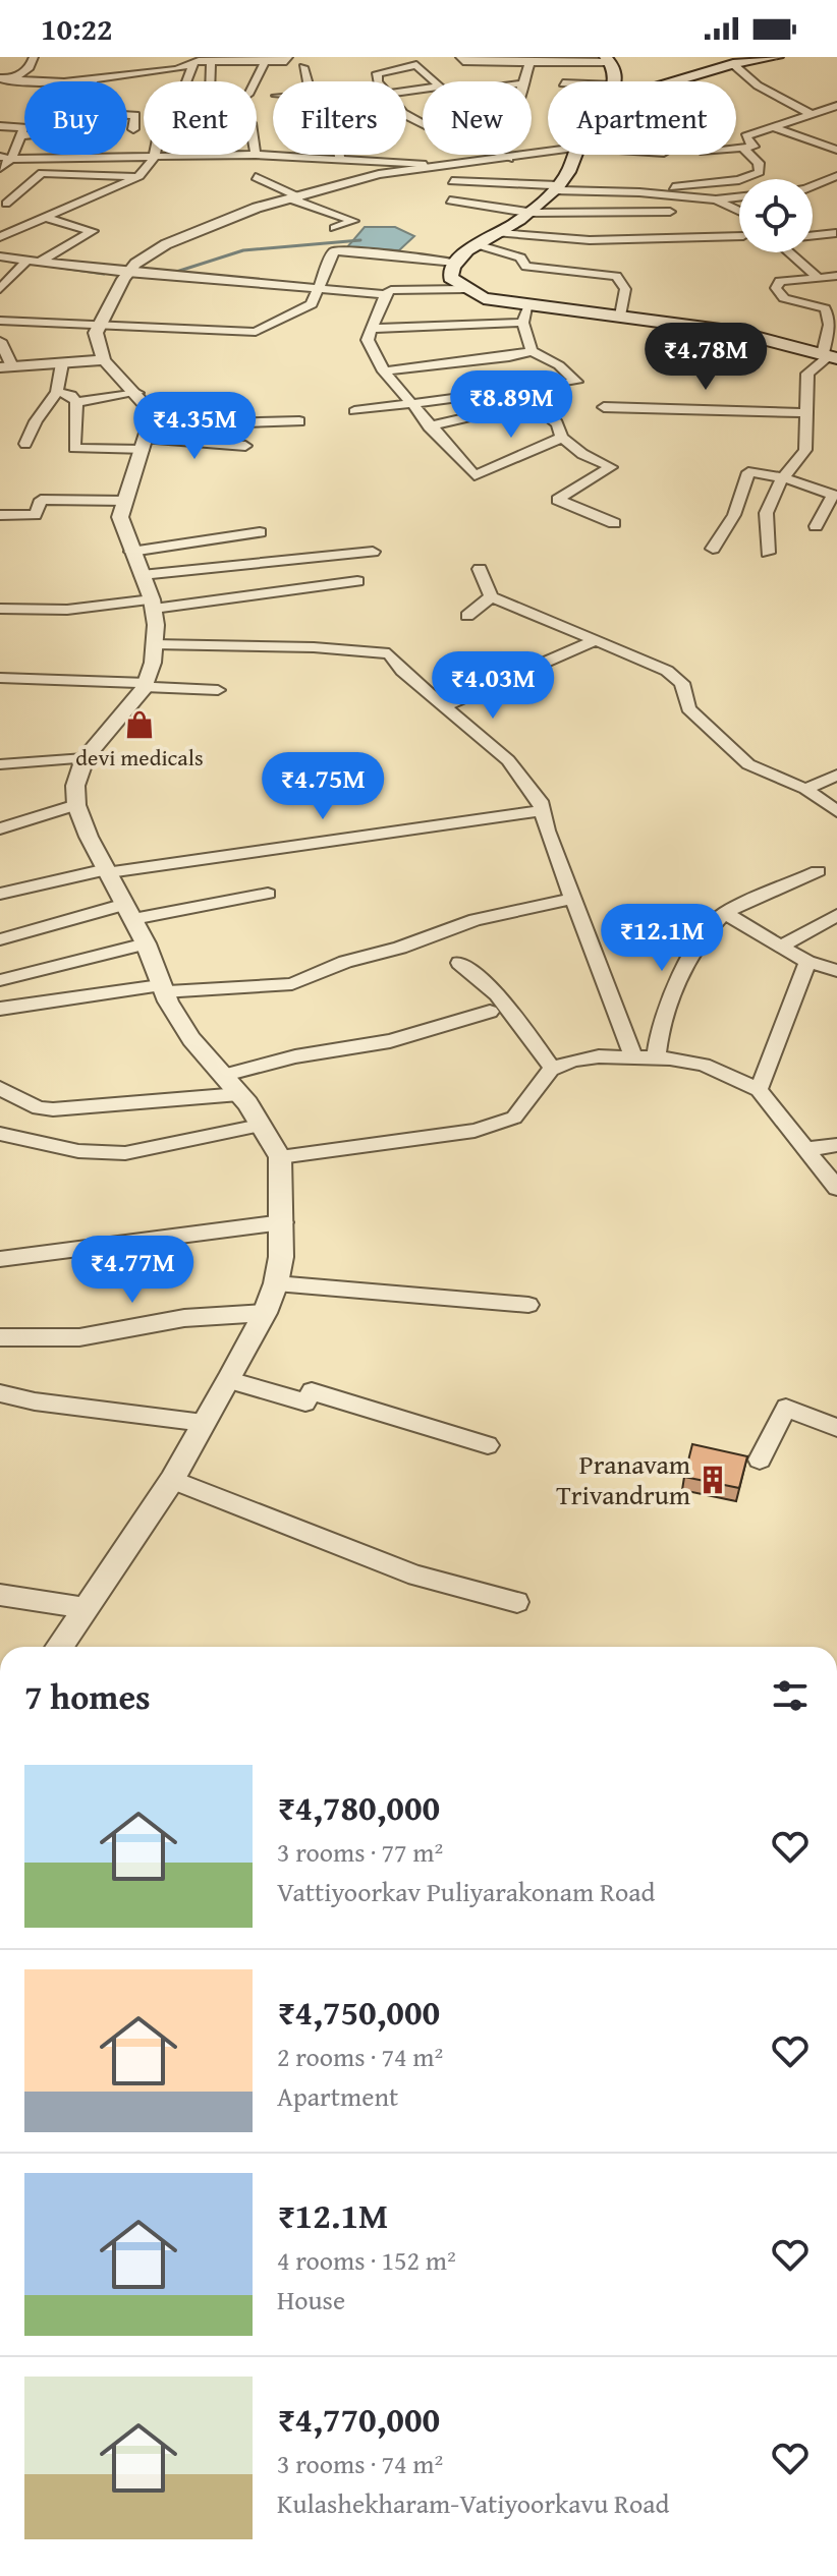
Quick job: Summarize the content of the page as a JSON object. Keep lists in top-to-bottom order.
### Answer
{
  "places": {
    "shop": ["devi medicals"],
    "building": ["Pranavam Trivandrum"]
  },
  "page": {
    "status": "10:22",
    "chip": [
      "Buy",
      "Rent",
      "Filters",
      "New",
      "Apartment"
    ],
    "price": [
      "₹4.78M",
      "₹8.89M",
      "₹4.35M",
      "₹4.03M",
      "₹4.75M",
      "₹12.1M",
      "₹4.77M"
    ],
    "heading": "7 homes",
    "list": [
      {
        "name": "₹4,780,000",
        "note": "3 rooms · 77 m² · Vattiyoorkav Puliyarakonam Road"
      },
      {
        "name": "₹4,750,000",
        "note": "2 rooms · 74 m² · Apartment"
      },
      {
        "name": "₹12.1M",
        "note": "4 rooms · 152 m² · House"
      },
      {
        "name": "₹4,770,000",
        "note": "3 rooms · 74 m² · Kulashekharam-Vatiyoorkavu Road"
      }
    ]
  }
}
